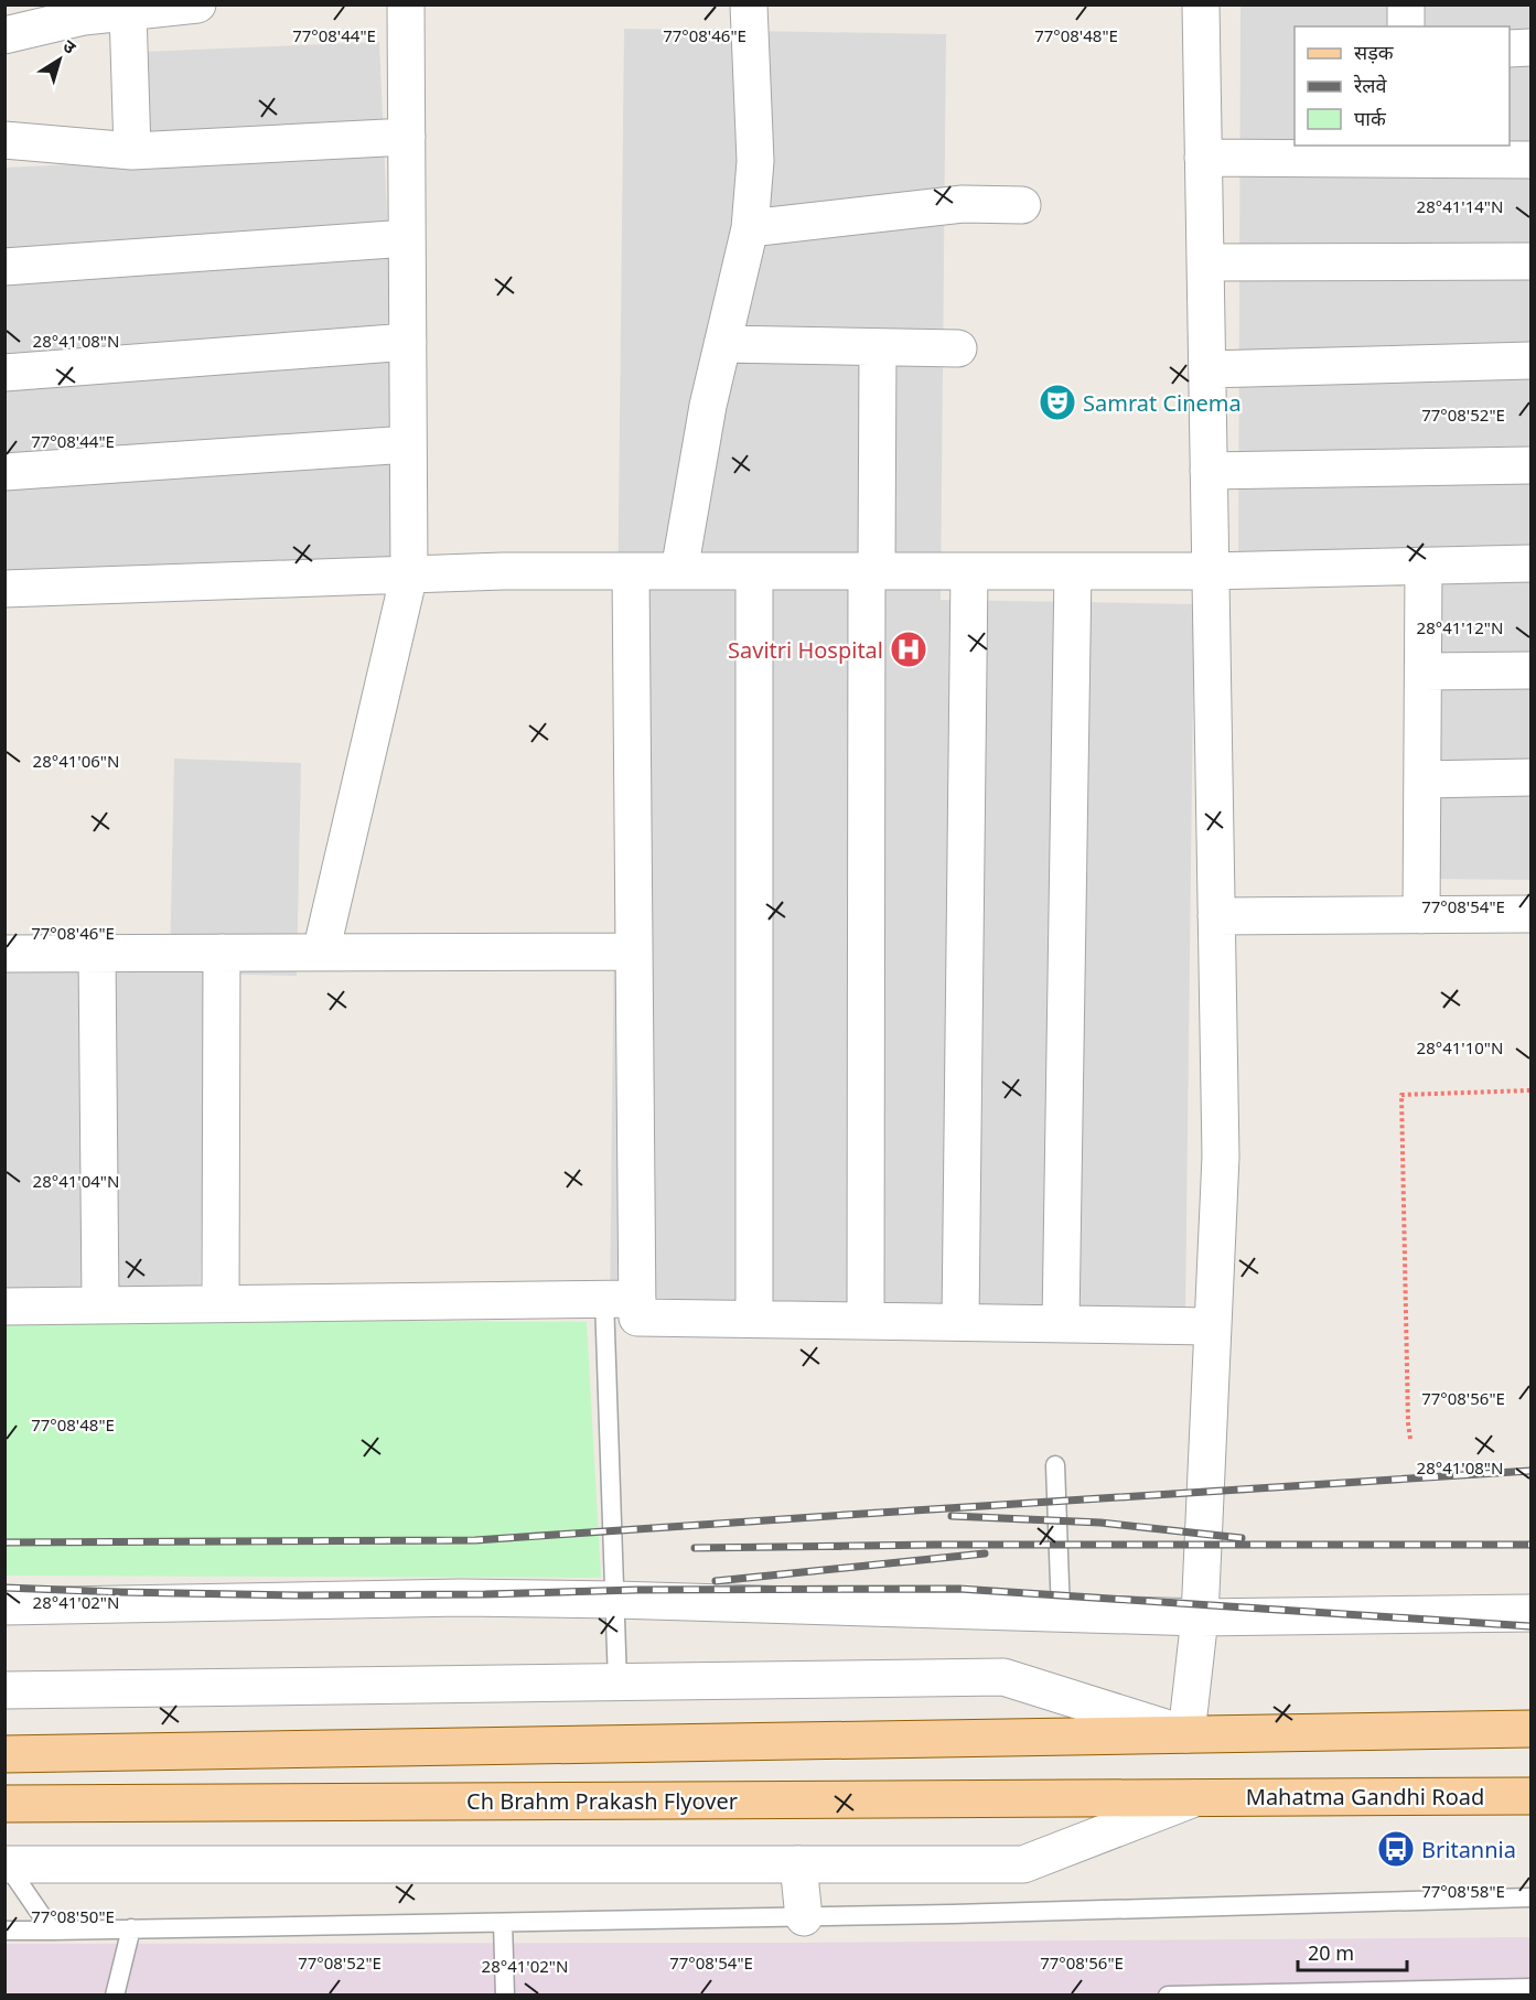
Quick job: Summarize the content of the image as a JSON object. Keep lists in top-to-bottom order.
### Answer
{
  "streets": {
    "main road": ["Mahatma Gandhi Road", "Ch Brahm Prakash Flyover"]
  },
  "crossings": [
    ["Mahatma Gandhi Road", "Ch Brahm Prakash Flyover"]
  ],
  "places": {
    "theatre": ["Samrat Cinema"],
    "hospital": ["Savitri Hospital"],
    "bus stop": ["Britannia"]
  },
  "legend": ["सड़क", "रेलवे", "पार्क"],
  "scale_bar": "20 m",
  "north": "top right",
  "coordinates": [
    "77°08'44\"E",
    "77°08'46\"E",
    "77°08'48\"E",
    "28°41'14\"N",
    "28°41'08\"N",
    "77°08'52\"E",
    "28°41'12\"N",
    "28°41'06\"N",
    "77°08'54\"E",
    "28°41'10\"N",
    "28°41'04\"N",
    "77°08'56\"E",
    "28°41'02\"N",
    "77°08'58\"E",
    "77°08'50\"E"
  ]
}
